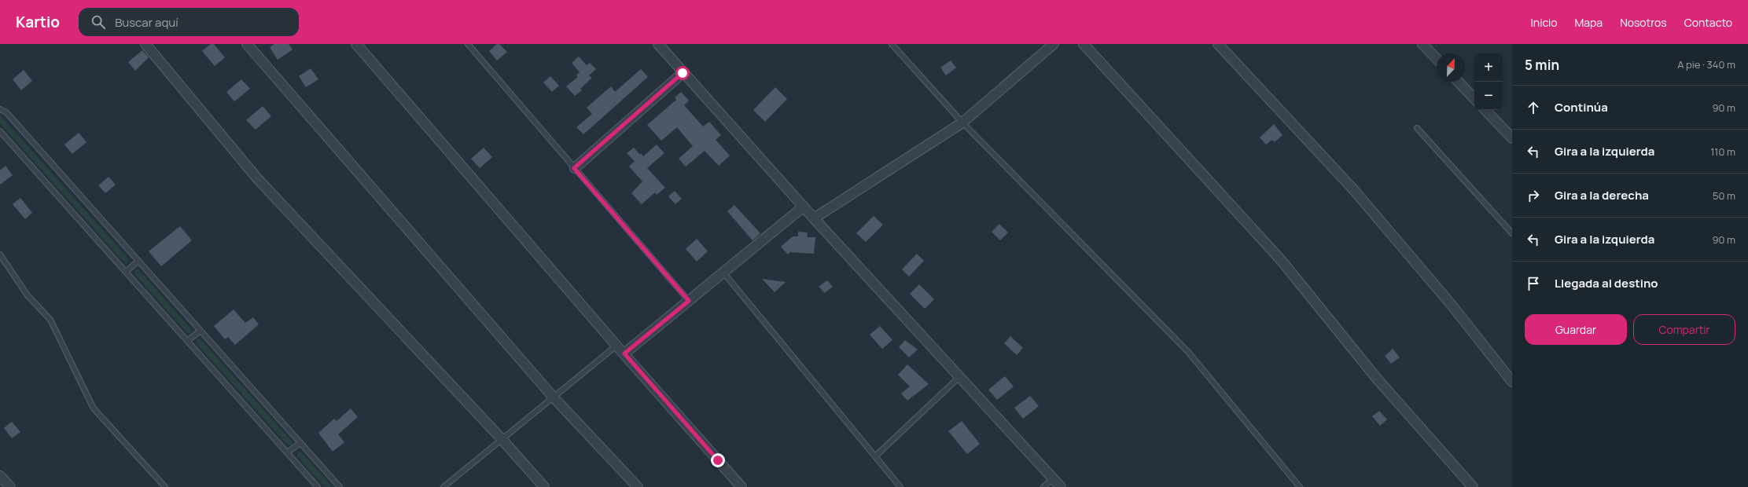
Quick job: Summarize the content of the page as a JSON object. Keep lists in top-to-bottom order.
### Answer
{
  "north": "top right",
  "page": {
    "header": "Kartio",
    "search": "Buscar aquí",
    "nav": [
      "Inicio",
      "Mapa",
      "Nosotros",
      "Contacto"
    ],
    "heading": ["5 min", "A pie · 340 m"],
    "map_buttons": ["+", "−"],
    "list": [
      ["Continúa", "90 m"],
      ["Gira a la izquierda", "110 m"],
      ["Gira a la derecha", "50 m"],
      ["Gira a la izquierda", "90 m"],
      "Llegada al destino"
    ],
    "buttons": ["Guardar", "Compartir"]
  }
}
